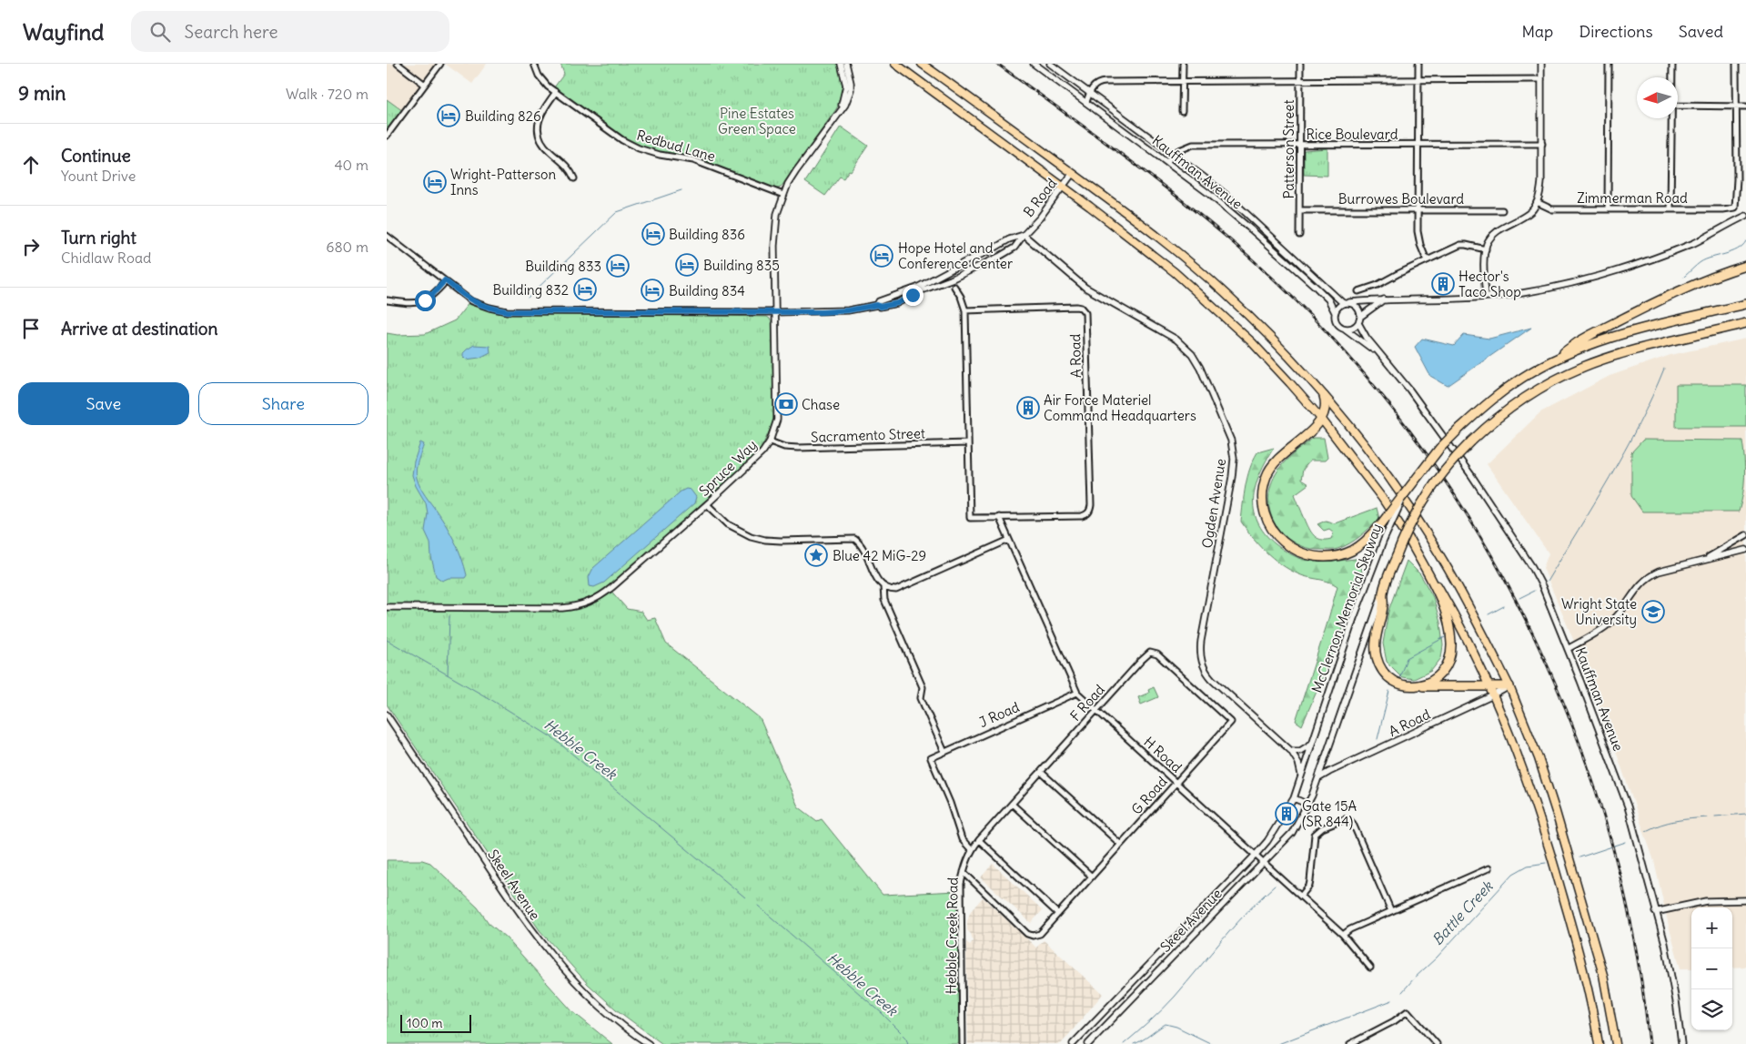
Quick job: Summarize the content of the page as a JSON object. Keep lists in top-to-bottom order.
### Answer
{
  "streets": {
    "highway": ["McClernon Memorial Skyway"],
    "street": [
      "Rice Boulevard",
      "Redbud Lane",
      "Patterson Street",
      "Kauffman Avenue",
      "B Road",
      "Zimmerman Road",
      "Burrowes Boulevard",
      "A Road",
      "Sacramento Street",
      "Spruce Way",
      "Ogden Avenue",
      "F Road",
      "J Road",
      "H Road",
      "G Road",
      "Skeel Avenue",
      "Hebble Creek Road"
    ]
  },
  "crossings": [
    ["Rice Boulevard", "Patterson Street"],
    ["Rice Boulevard", "Kauffman Avenue"],
    ["Redbud Lane", "Spruce Way"],
    ["Patterson Street", "Burrowes Boulevard"],
    ["B Road", "Ogden Avenue"],
    ["A Road", "H Road"],
    ["Sacramento Street", "Spruce Way"],
    ["McClernon Memorial Skyway", "Skeel Avenue"],
    ["F Road", "J Road"],
    ["F Road", "H Road"],
    ["F Road", "G Road"],
    ["F Road", "Hebble Creek Road"],
    ["J Road", "H Road"],
    ["J Road", "Hebble Creek Road"],
    ["H Road", "G Road"],
    ["H Road", "Skeel Avenue"],
    ["G Road", "Hebble Creek Road"]
  ],
  "water": ["Hebble Creek", "Battle Creek"],
  "parks": ["Pine Estates Green Space"],
  "places": {
    "hotel": [
      "Building 826",
      "Wright-Patterson Inns",
      "Building 836",
      "Hope Hotel and Conference Center",
      "Building 835",
      "Building 833",
      "Building 832",
      "Building 834"
    ],
    "building": ["Hector's Taco Shop", "Air Force Materiel Command Headquarters", "Gate 15A (SR 844)"],
    "bank": ["Chase"],
    "place": ["Blue 42 MiG-29"],
    "school or university": ["Wright State University"]
  },
  "scale_bar": "100 m",
  "north": "left",
  "page": {
    "header": "Wayfind",
    "search": "Search here",
    "nav": ["Map", "Directions", "Saved"],
    "heading": ["9 min", "Walk · 720 m"],
    "list": [
      ["Continue", "Yount Drive", "40 m"],
      ["Turn right", "Chidlaw Road", "680 m"],
      "Arrive at destination"
    ],
    "buttons": ["Save", "Share"],
    "map_buttons": ["+", "−"],
    "scale": "100 m"
  }
}
